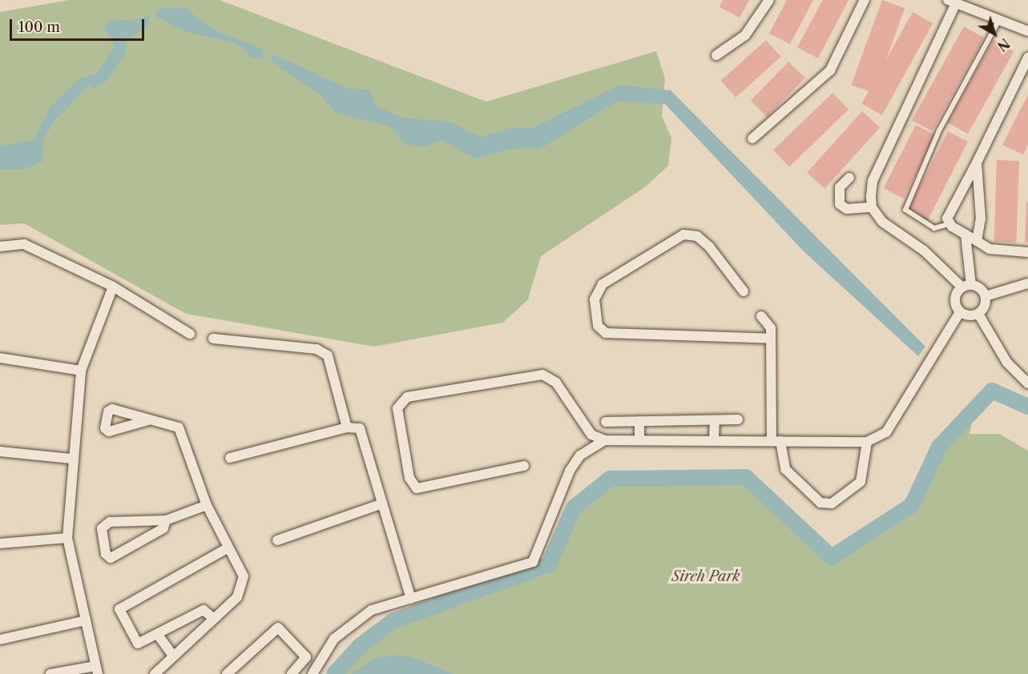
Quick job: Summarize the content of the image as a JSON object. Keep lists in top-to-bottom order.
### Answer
{
  "parks": ["Sireh Park"],
  "scale_bar": "100 m",
  "north": "bottom right"
}
